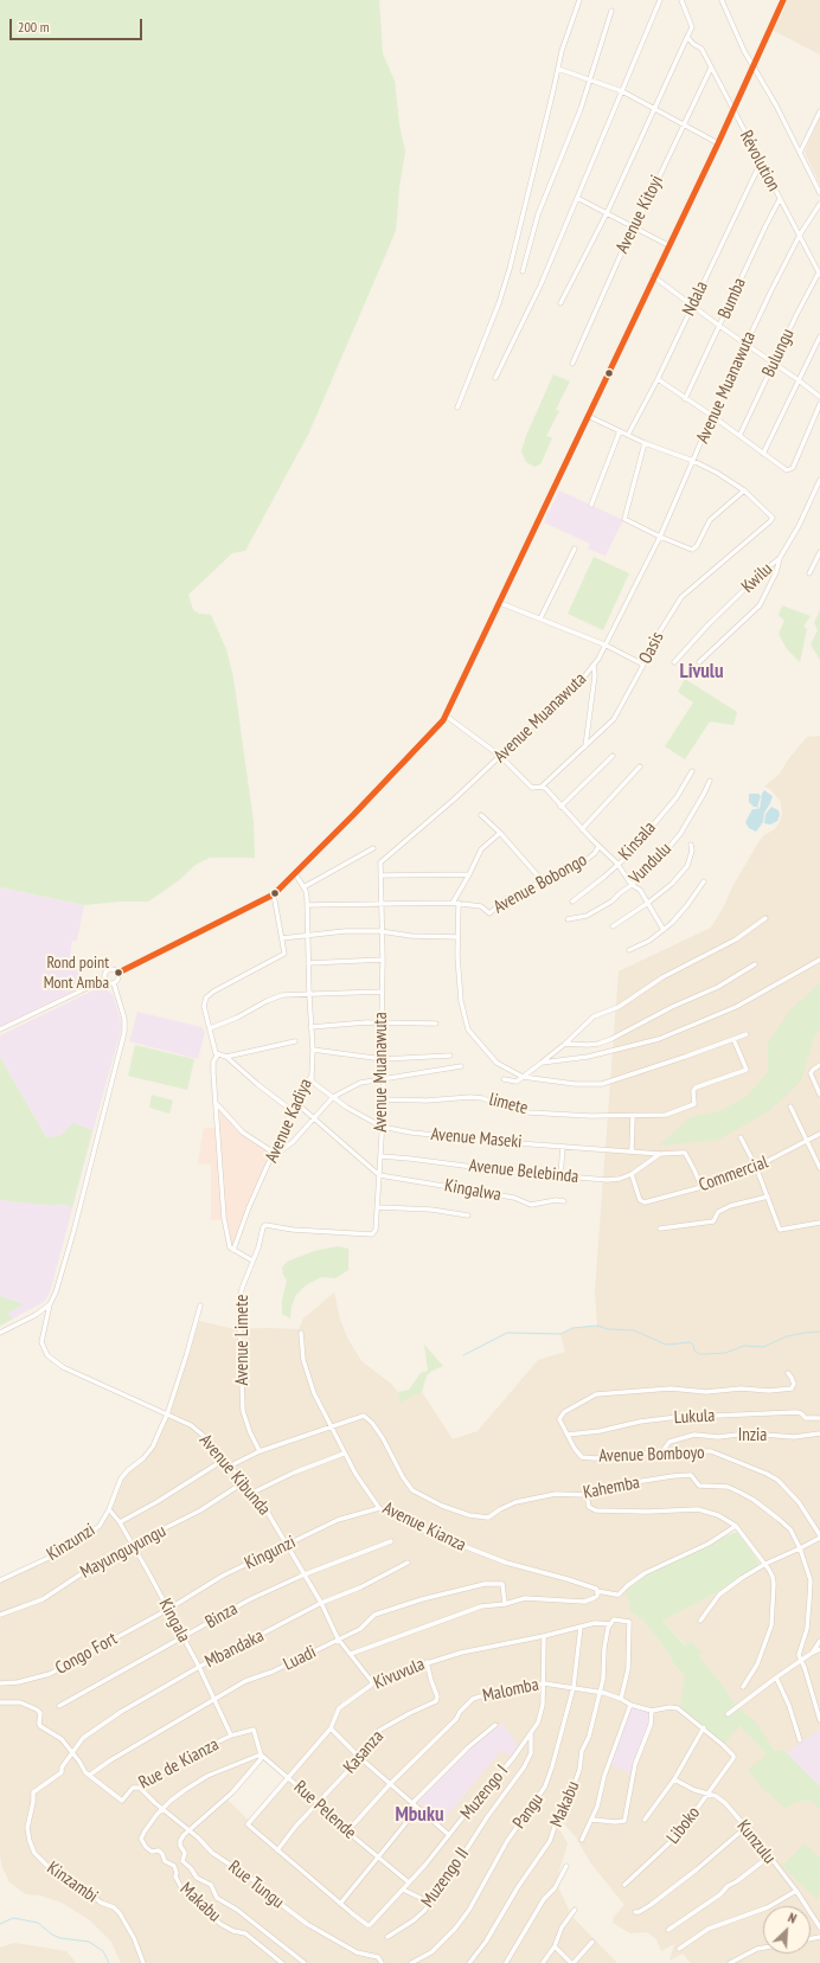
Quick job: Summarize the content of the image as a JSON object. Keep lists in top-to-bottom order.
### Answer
{
  "streets": {
    "street": [
      "Révolution",
      "Avenue Kitoyi",
      "Ndala",
      "Bumba",
      "Bulungu",
      "Avenue Muanawuta",
      "Kwilu",
      "Oasis",
      "Kinsala",
      "Vundulu",
      "Avenue Bobongo",
      "limete",
      "Avenue Kadiya",
      "Avenue Maseki",
      "Avenue Belebinda",
      "Commercial",
      "Kingalwa",
      "Avenue Limete",
      "Lukula",
      "Inzia",
      "Avenue Bomboyo",
      "Avenue Kibunda",
      "Kahemba",
      "Avenue Kianza",
      "Kinzunzi",
      "Mayunguyungu",
      "Kingunzi",
      "Binza",
      "Kingala",
      "Mbandaka",
      "Congo Fort",
      "Luadi",
      "Kivuvula",
      "Malomba",
      "Kasanza",
      "Rue de Kianza",
      "Muzengo I",
      "Makabu",
      "Rue Pelende",
      "Pangu",
      "Liboko",
      "Kunzulu",
      "Muzengo II",
      "Kinzambi",
      "Rue Tungu"
    ]
  },
  "crossings": [
    ["Révolution", "Avenue Kitoyi"],
    ["Révolution", "Ndala"],
    ["Révolution", "Bumba"],
    ["Révolution", "Bulungu"],
    ["Révolution", "Avenue Muanawuta"],
    ["Avenue Muanawuta", "Avenue Bobongo"],
    ["Avenue Muanawuta", "limete"],
    ["Avenue Muanawuta", "Avenue Maseki"],
    ["Avenue Muanawuta", "Avenue Belebinda"],
    ["Avenue Muanawuta", "Kingalwa"],
    ["Avenue Muanawuta", "Avenue Limete"],
    ["Avenue Bobongo", "Avenue Kadiya"],
    ["Avenue Kadiya", "Avenue Maseki"],
    ["Avenue Maseki", "Avenue Belebinda"],
    ["Avenue Maseki", "Commercial"],
    ["Avenue Belebinda", "Commercial"],
    ["Lukula", "Avenue Bomboyo"],
    ["Inzia", "Avenue Bomboyo"],
    ["Avenue Kibunda", "Kinzunzi"],
    ["Avenue Kibunda", "Mayunguyungu"],
    ["Avenue Kibunda", "Kingunzi"],
    ["Avenue Kibunda", "Binza"],
    ["Avenue Kibunda", "Mbandaka"],
    ["Avenue Kibunda", "Luadi"],
    ["Avenue Kibunda", "Kivuvula"],
    ["Kahemba", "Avenue Kianza"],
    ["Avenue Kianza", "Kingunzi"],
    ["Kinzunzi", "Kingala"],
    ["Mayunguyungu", "Kingala"],
    ["Kingunzi", "Kingala"],
    ["Kingunzi", "Congo Fort"],
    ["Binza", "Kingala"],
    ["Kingala", "Mbandaka"],
    ["Kingala", "Congo Fort"],
    ["Kingala", "Luadi"],
    ["Kingala", "Rue de Kianza"],
    ["Mbandaka", "Rue de Kianza"],
    ["Mbandaka", "Kinzambi"],
    ["Luadi", "Rue de Kianza"],
    ["Kivuvula", "Malomba"],
    ["Kivuvula", "Kasanza"],
    ["Kivuvula", "Muzengo I"],
    ["Kivuvula", "Makabu"],
    ["Kivuvula", "Rue Pelende"],
    ["Kivuvula", "Pangu"],
    ["Malomba", "Muzengo I"],
    ["Malomba", "Makabu"],
    ["Malomba", "Rue Pelende"],
    ["Malomba", "Pangu"],
    ["Malomba", "Liboko"],
    ["Kasanza", "Rue Pelende"],
    ["Rue de Kianza", "Makabu"],
    ["Rue de Kianza", "Rue Pelende"],
    ["Rue de Kianza", "Kinzambi"],
    ["Rue de Kianza", "Rue Tungu"],
    ["Muzengo I", "Rue Pelende"],
    ["Muzengo I", "Muzengo II"],
    ["Makabu", "Rue Pelende"],
    ["Makabu", "Rue Tungu"],
    ["Liboko", "Kunzulu"]
  ],
  "districts": ["Livulu", "Mbuku"],
  "places": ["Rond point Mont Amba"],
  "scale_bar": "200 m",
  "north": "top right"
}
